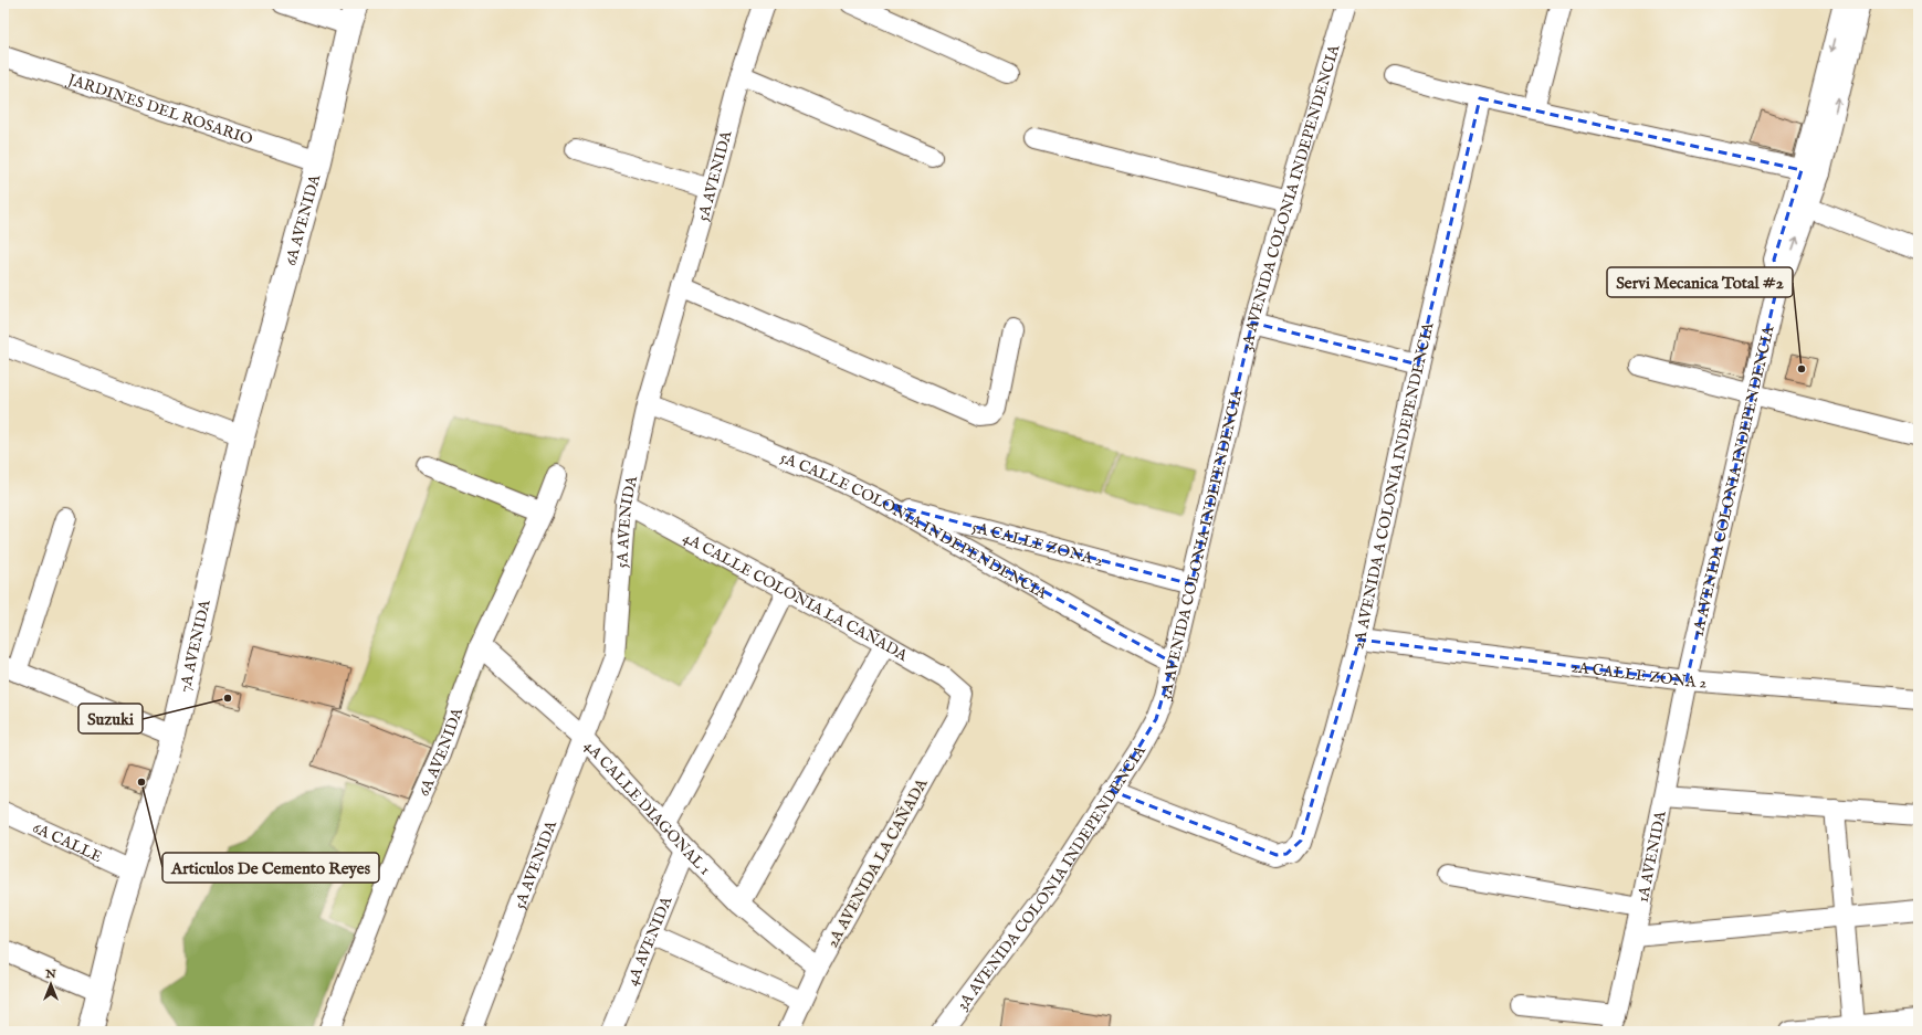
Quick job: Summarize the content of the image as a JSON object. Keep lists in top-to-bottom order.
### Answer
{
  "streets": {
    "street": [
      "JARDINES DEL ROSARIO",
      "5A AVENIDA",
      "3A AVENIDA COLONIA INDEPENDENCIA",
      "6A AVENIDA",
      "1A AVENIDA COLONIA INDEPENDENCIA",
      "2A AVENIDA A COLONIA INDEPENDENCIA",
      "5A CALLE COLONIA INDEPENDENCIA",
      "5A CALLE ZONA 2",
      "4A CALLE COLONIA LA CAÑADA",
      "7A AVENIDA",
      "2A CALLE ZONA 2",
      "4A CALLE DIAGONAL 1",
      "6A CALLE",
      "1A AVENIDA",
      "2A AVENIDA LA CAÑADA",
      "4A AVENIDA"
    ]
  },
  "crossings": [
    ["JARDINES DEL ROSARIO", "6A AVENIDA"],
    ["5A AVENIDA", "5A CALLE COLONIA INDEPENDENCIA"],
    ["5A AVENIDA", "4A CALLE COLONIA LA CAÑADA"],
    ["5A AVENIDA", "4A CALLE DIAGONAL 1"],
    ["3A AVENIDA COLONIA INDEPENDENCIA", "2A AVENIDA A COLONIA INDEPENDENCIA"],
    ["3A AVENIDA COLONIA INDEPENDENCIA", "5A CALLE COLONIA INDEPENDENCIA"],
    ["3A AVENIDA COLONIA INDEPENDENCIA", "5A CALLE ZONA 2"],
    ["6A AVENIDA", "7A AVENIDA"],
    ["6A AVENIDA", "4A CALLE DIAGONAL 1"],
    ["1A AVENIDA COLONIA INDEPENDENCIA", "2A CALLE ZONA 2"],
    ["1A AVENIDA COLONIA INDEPENDENCIA", "1A AVENIDA"],
    ["2A AVENIDA A COLONIA INDEPENDENCIA", "2A CALLE ZONA 2"],
    ["5A CALLE COLONIA INDEPENDENCIA", "5A CALLE ZONA 2"],
    ["4A CALLE COLONIA LA CAÑADA", "2A AVENIDA LA CAÑADA"],
    ["7A AVENIDA", "6A CALLE"],
    ["2A CALLE ZONA 2", "1A AVENIDA"],
    ["4A CALLE DIAGONAL 1", "2A AVENIDA LA CAÑADA"],
    ["4A CALLE DIAGONAL 1", "4A AVENIDA"]
  ],
  "places": ["Servi Mecanica Total #2", "Suzuki", "Articulos De Cemento Reyes"],
  "north": "top"
}
